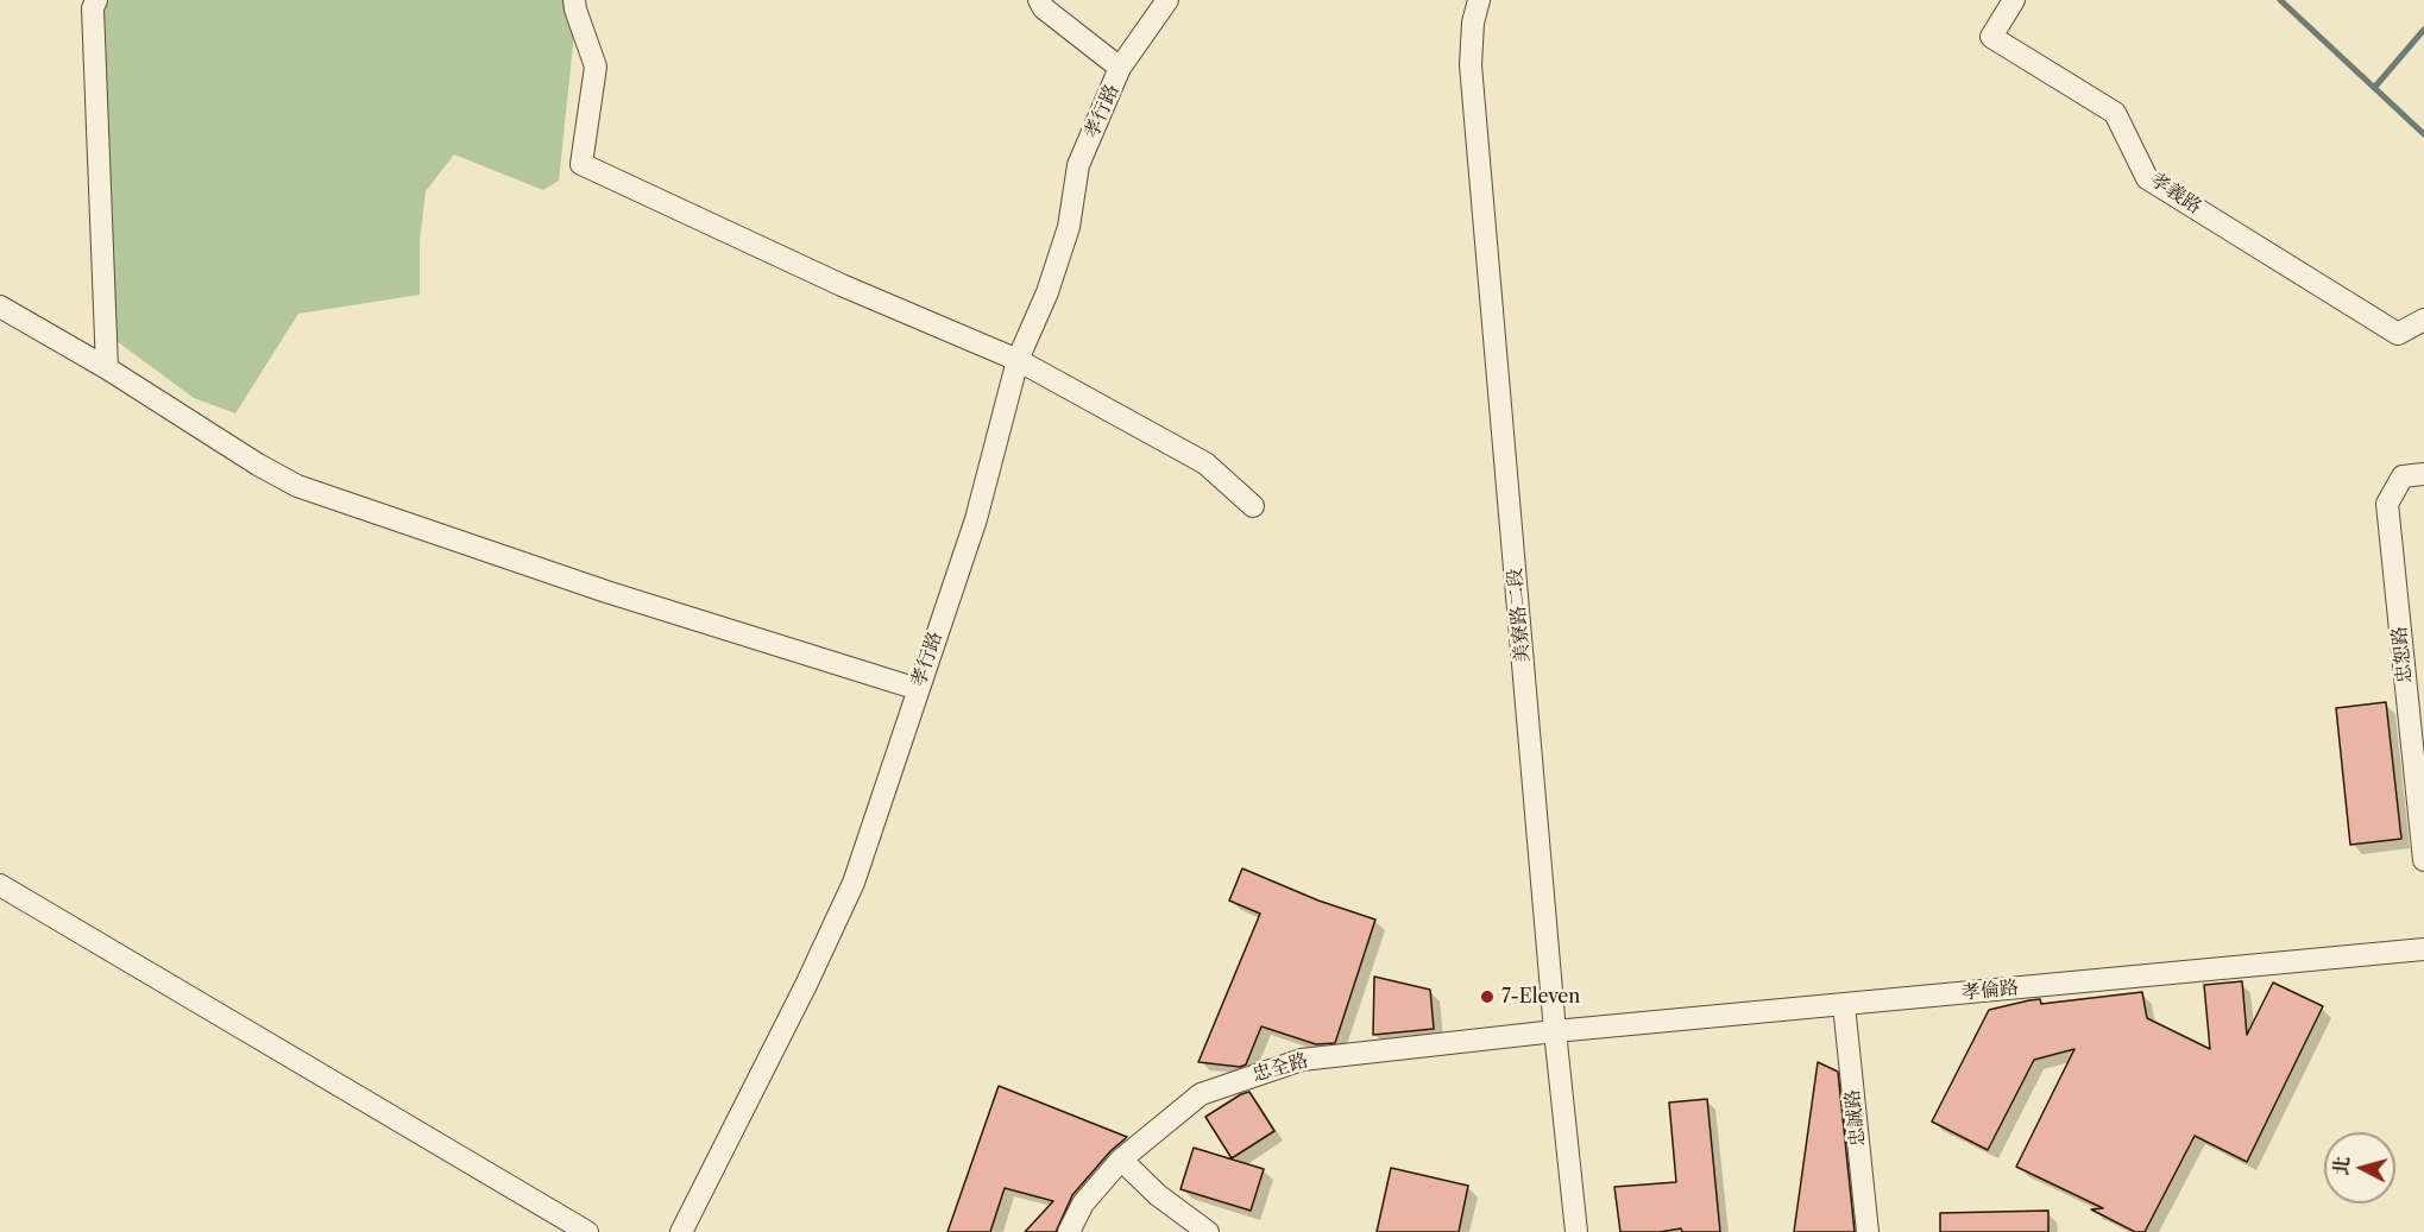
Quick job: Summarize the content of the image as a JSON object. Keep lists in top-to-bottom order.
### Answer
{
  "streets": {
    "street": [
      "孝行路",
      "孝義路",
      "美寮路二段",
      "忠恕路",
      "孝倫路",
      "忠全路",
      "忠誠路"
    ]
  },
  "crossings": [
    ["美寮路二段", "孝倫路"],
    ["美寮路二段", "忠全路"],
    ["孝倫路", "忠全路"],
    ["孝倫路", "忠誠路"]
  ],
  "places": ["7-Eleven"],
  "north": "left"
}
